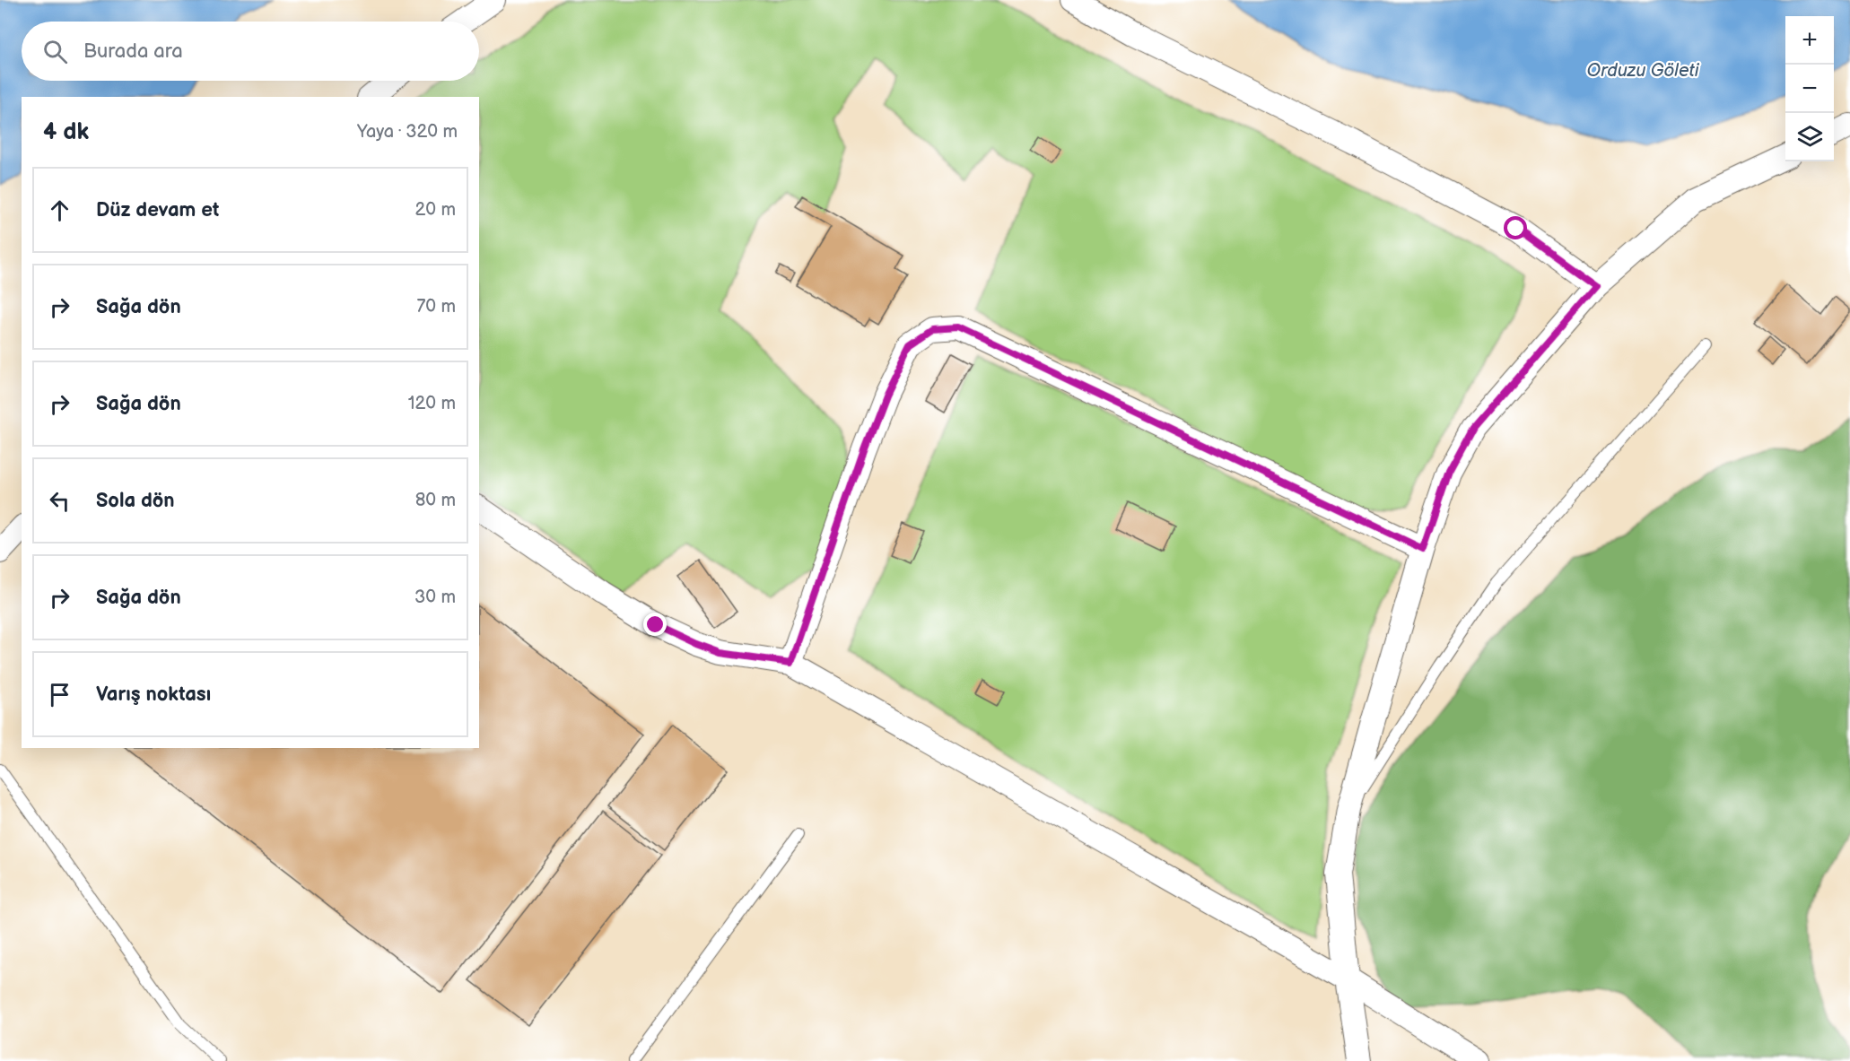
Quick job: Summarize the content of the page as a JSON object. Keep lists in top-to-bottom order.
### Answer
{
  "water": ["Orduzu Göleti"],
  "page": {
    "map_buttons": ["+", "−"],
    "search": "Burada ara",
    "heading": ["4 dk", "Yaya · 320 m"],
    "list": [
      ["Düz devam et", "20 m"],
      ["Sağa dön", "70 m"],
      ["Sağa dön", "120 m"],
      ["Sola dön", "80 m"],
      ["Sağa dön", "30 m"],
      "Varış noktası"
    ]
  }
}
